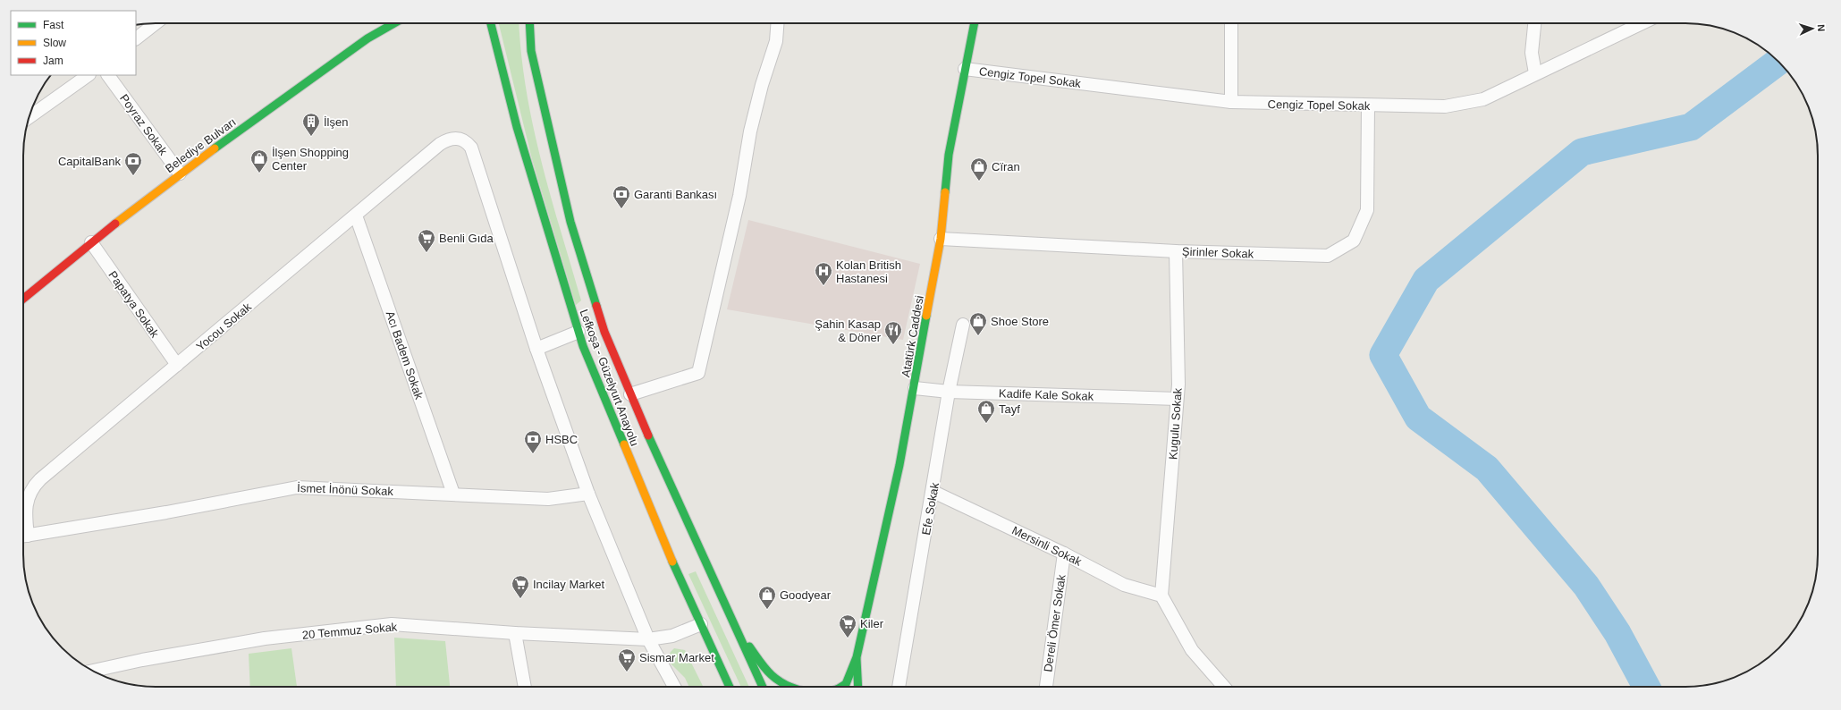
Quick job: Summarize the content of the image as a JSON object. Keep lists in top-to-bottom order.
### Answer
{
  "streets": {
    "main road": ["Belediye Bulvarı", "Atatürk Caddesi", "Lefkoşa - Güzelyurt Anayolu"],
    "street": [
      "Cengiz Topel Sokak",
      "Poyraz Sokak",
      "Şirinler Sokak",
      "Papatya Sokak",
      "Yocou Sokak",
      "Acı Badem Sokak",
      "Kadife Kale Sokak",
      "Kugulu Sokak",
      "İsmet İnönü Sokak",
      "Efe Sokak",
      "Mersinli Sokak",
      "Dereli Ömer Sokak",
      "20 Temmuz Sokak"
    ]
  },
  "crossings": [
    ["Cengiz Topel Sokak", "Şirinler Sokak"],
    ["Cengiz Topel Sokak", "Atatürk Caddesi"],
    ["Poyraz Sokak", "Belediye Bulvarı"],
    ["Belediye Bulvarı", "Papatya Sokak"],
    ["Şirinler Sokak", "Atatürk Caddesi"],
    ["Şirinler Sokak", "Kugulu Sokak"],
    ["Papatya Sokak", "Yocou Sokak"],
    ["Yocou Sokak", "Acı Badem Sokak"],
    ["Yocou Sokak", "İsmet İnönü Sokak"],
    ["Atatürk Caddesi", "Kadife Kale Sokak"],
    ["Acı Badem Sokak", "İsmet İnönü Sokak"],
    ["Lefkoşa - Güzelyurt Anayolu", "20 Temmuz Sokak"],
    ["Kadife Kale Sokak", "Kugulu Sokak"],
    ["Kadife Kale Sokak", "Efe Sokak"],
    ["Kugulu Sokak", "Mersinli Sokak"],
    ["Efe Sokak", "Mersinli Sokak"],
    ["Mersinli Sokak", "Dereli Ömer Sokak"]
  ],
  "places": {
    "building": ["İlşen"],
    "shop": [
      "İlşen Shopping Center",
      "Cïran",
      "Shoe Store",
      "Tayf",
      "Goodyear"
    ],
    "bank": ["CapitalBank", "Garanti Bankası", "HSBC"],
    "supermarket": [
      "Benli Gıda",
      "Incilay Market",
      "Kiler",
      "Sismar Market"
    ],
    "hospital": ["Kolan British Hastanesi"],
    "restaurant": ["Şahin Kasap & Döner"]
  },
  "legend": ["Fast", "Slow", "Jam"],
  "north": "right"
}
